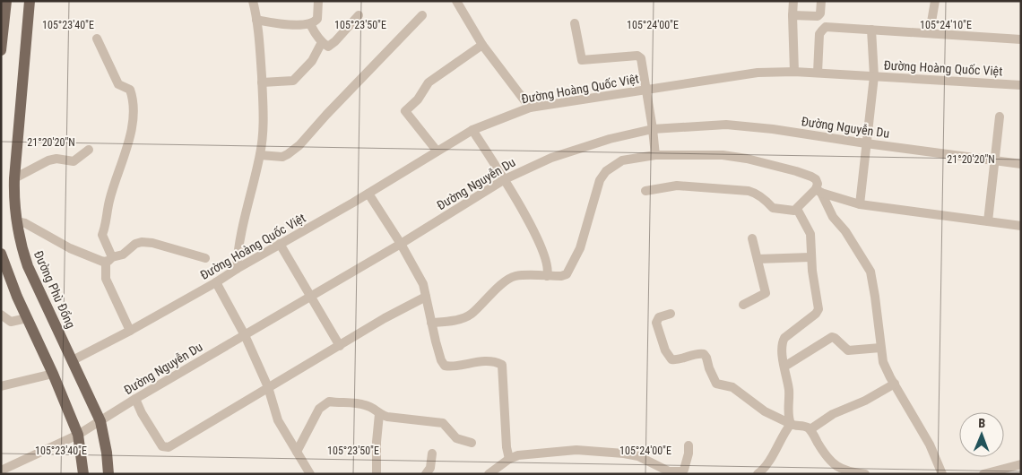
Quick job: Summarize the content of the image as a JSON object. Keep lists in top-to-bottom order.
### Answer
{
  "streets": {
    "main road": ["Đường Phù Đổng"],
    "street": ["Đường Hoàng Quốc Việt", "Đường Nguyễn Du"]
  },
  "crossings": [
    ["Đường Hoàng Quốc Việt", "Đường Phù Đổng"],
    ["Đường Nguyễn Du", "Đường Phù Đổng"]
  ],
  "north": "top",
  "coordinates": [
    "105°23'40\"E",
    "105°23'50\"E",
    "105°24'00\"E",
    "105°24'10\"E",
    "21°20'20\"N"
  ]
}
